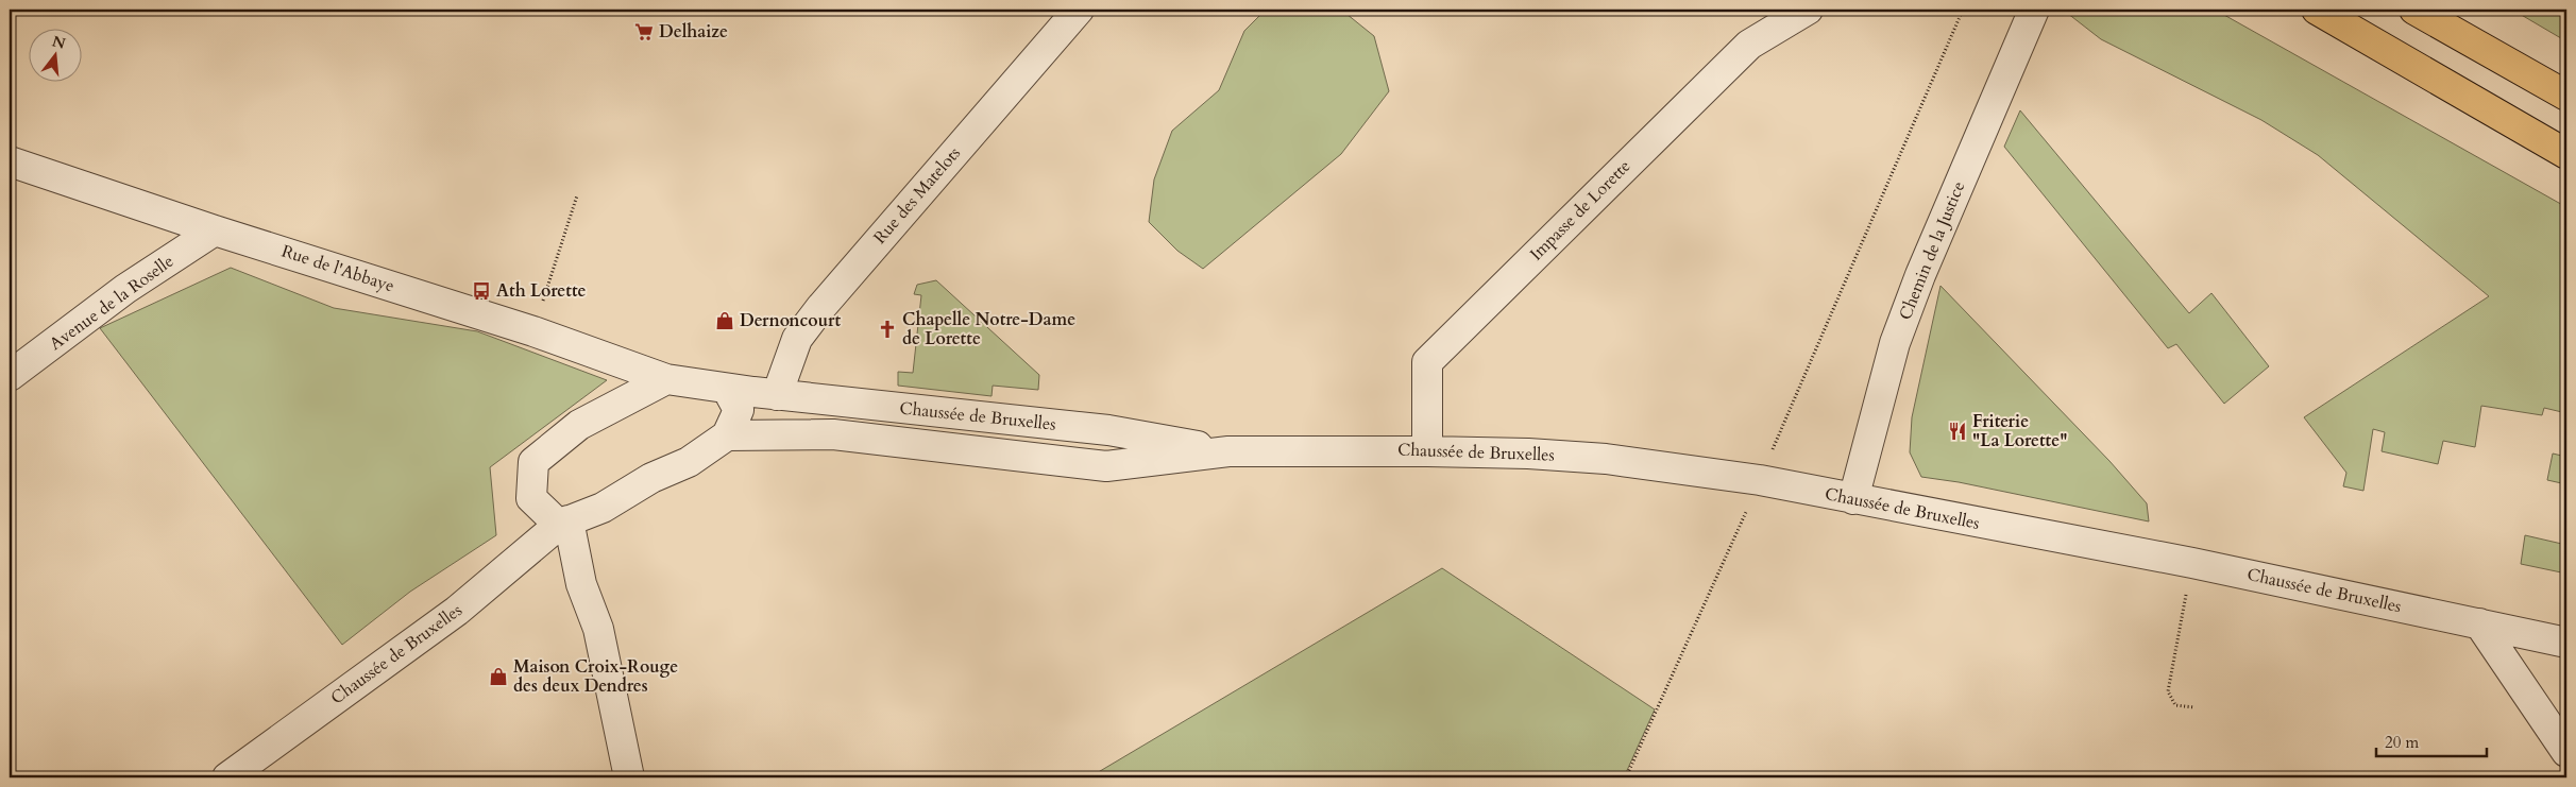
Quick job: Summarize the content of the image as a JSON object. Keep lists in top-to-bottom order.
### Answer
{
  "streets": {
    "street": [
      "Rue des Matelots",
      "Impasse de Lorette",
      "Chemin de la Justice",
      "Rue de l'Abbaye",
      "Avenue de la Roselle",
      "Chaussée de Bruxelles"
    ]
  },
  "crossings": [
    ["Rue des Matelots", "Chaussée de Bruxelles"],
    ["Impasse de Lorette", "Chaussée de Bruxelles"],
    ["Chemin de la Justice", "Chaussée de Bruxelles"],
    ["Rue de l'Abbaye", "Avenue de la Roselle"],
    ["Rue de l'Abbaye", "Chaussée de Bruxelles"]
  ],
  "places": {
    "supermarket": ["Delhaize"],
    "bus stop": ["Ath Lorette"],
    "shop": ["Dernoncourt", "Maison Croix-Rouge des deux Dendres"],
    "church": ["Chapelle Notre-Dame de Lorette"],
    "restaurant": ["Friterie \"La Lorette\""]
  },
  "scale_bar": "20 m",
  "north": "top"
}
